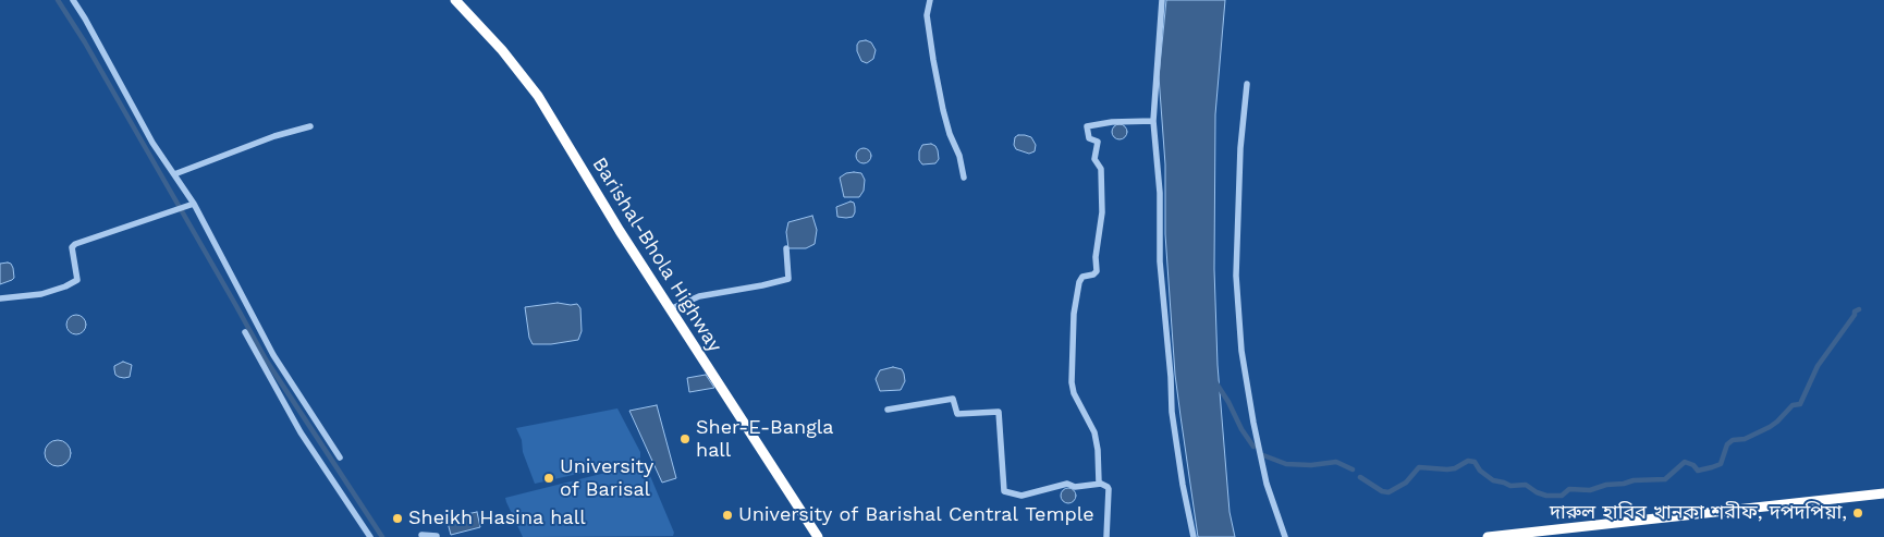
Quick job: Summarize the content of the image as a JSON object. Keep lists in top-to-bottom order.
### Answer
{
  "streets": {
    "highway": ["Barishal-Bhola Highway"]
  },
  "places": [
    "Sher-E-Bangla hall",
    "University of Barisal",
    "দারুল হাবিব খানকা শরীফ, দপদপিয়া,",
    "University of Barishal Central Temple",
    "Sheikh Hasina hall"
  ]
}
